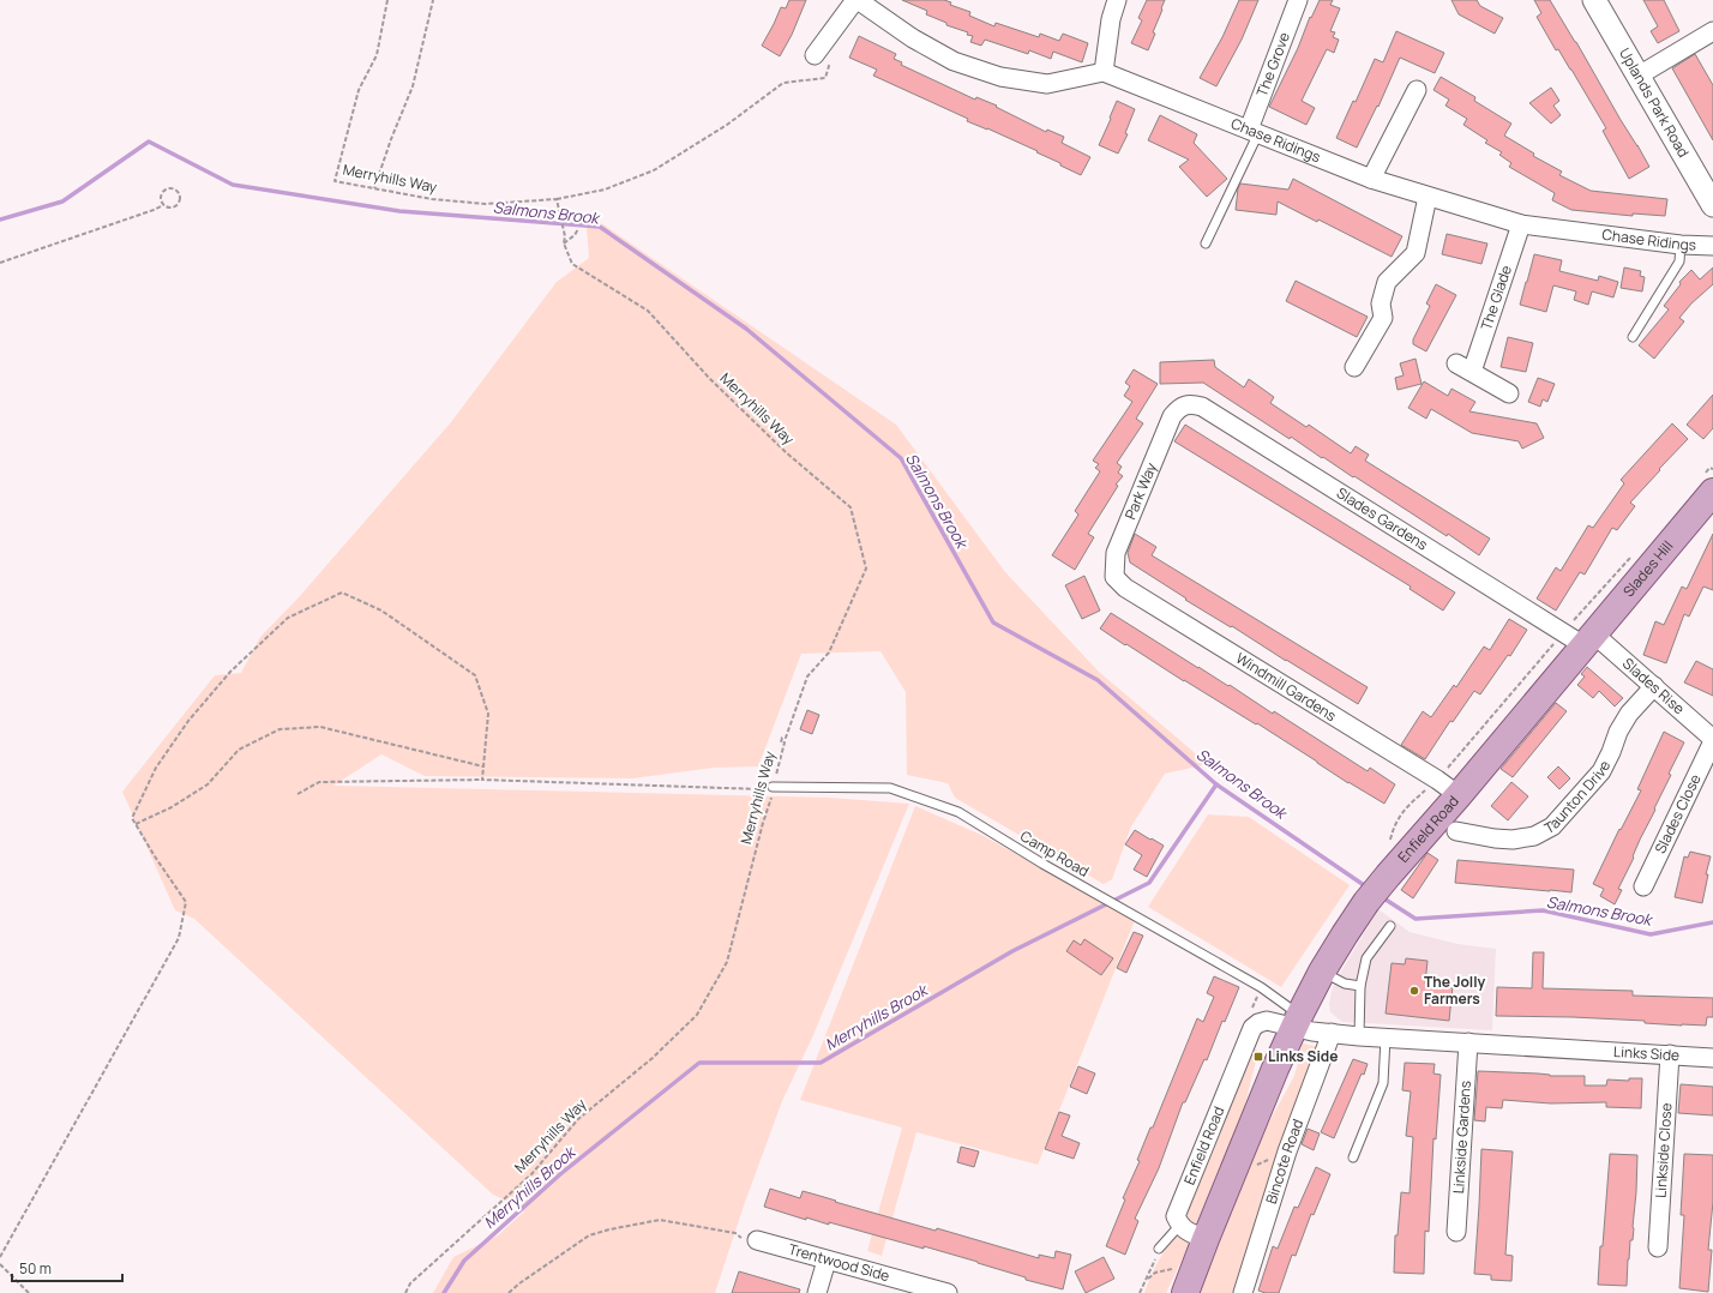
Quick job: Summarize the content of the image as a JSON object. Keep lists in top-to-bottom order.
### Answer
{
  "streets": {
    "main road": ["Slades Hill", "Enfield Road"],
    "street": [
      "The Grove",
      "Uplands Park Road",
      "Chase Ridings",
      "The Glade",
      "Park Way",
      "Slades Gardens",
      "Slades Rise",
      "Windmill Gardens",
      "Taunton Drive",
      "Slades Close",
      "Links Side",
      "Linkside Gardens",
      "Linkside Close",
      "Bincote Road",
      "Trentwood Side"
    ],
    "lane": ["Camp Road"],
    "path": ["Merryhills Way"]
  },
  "crossings": [
    ["The Grove", "Chase Ridings"],
    ["Chase Ridings", "The Glade"],
    ["Merryhills Way", "Camp Road"],
    ["Park Way", "Slades Gardens"],
    ["Park Way", "Windmill Gardens"],
    ["Slades Gardens", "Slades Hill"],
    ["Slades Gardens", "Slades Rise"],
    ["Slades Gardens", "Enfield Road"],
    ["Slades Hill", "Slades Rise"],
    ["Slades Hill", "Enfield Road"],
    ["Slades Rise", "Taunton Drive"],
    ["Slades Rise", "Slades Close"],
    ["Slades Rise", "Enfield Road"],
    ["Windmill Gardens", "Enfield Road"],
    ["Enfield Road", "Camp Road"],
    ["Enfield Road", "Links Side"],
    ["Camp Road", "Links Side"],
    ["Links Side", "Linkside Gardens"],
    ["Links Side", "Linkside Close"],
    ["Links Side", "Bincote Road"]
  ],
  "water": ["Salmons Brook", "Merryhills Brook"],
  "places": {
    "other": ["The Jolly Farmers"],
    "transit": ["Links Side"]
  },
  "scale_bar": "50 m"
}
